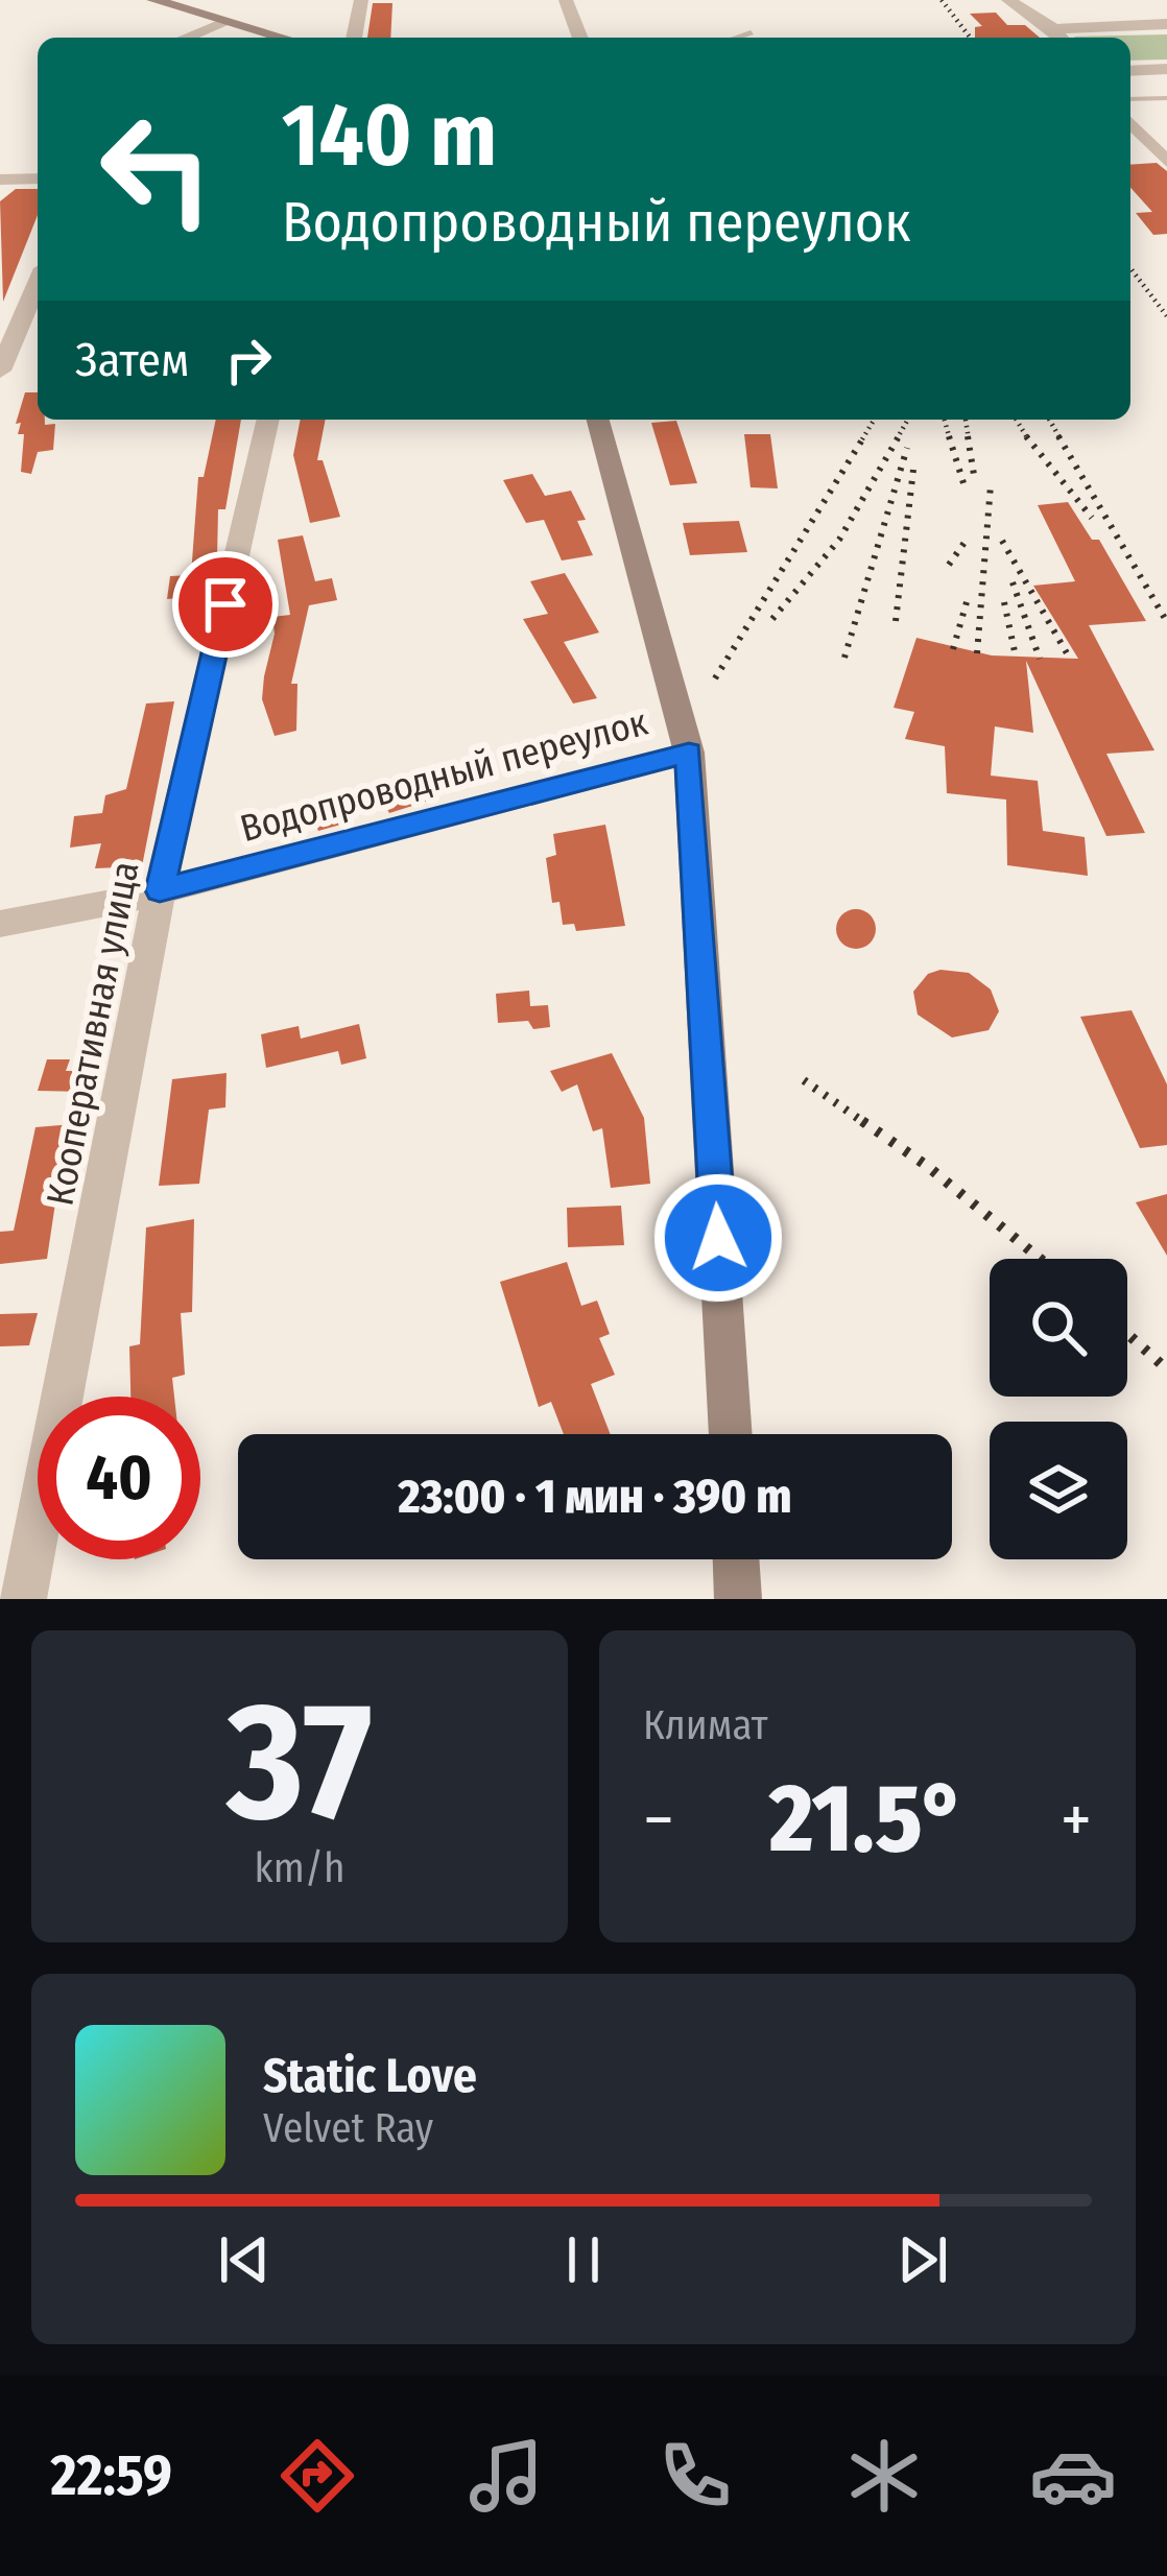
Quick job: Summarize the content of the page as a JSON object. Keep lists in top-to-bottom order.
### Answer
{
  "streets": {
    "street": ["Водопроводный переулок", "Кооперативная улица"]
  },
  "crossings": [
    ["Водопроводный переулок", "Кооперативная улица"]
  ],
  "page": {
    "turn": ["140 m", "Водопроводный переулок"],
    "then": "Затем",
    "limit": "40",
    "trip": "23:00 · 1 мин · 390 m",
    "tile": [
      ["37", "km/h"],
      "Климат"
    ],
    "heat": ["−", "21.5°", "+"],
    "song": ["Static Love", "Velvet Ray"],
    "tabs": "22:59"
  }
}
